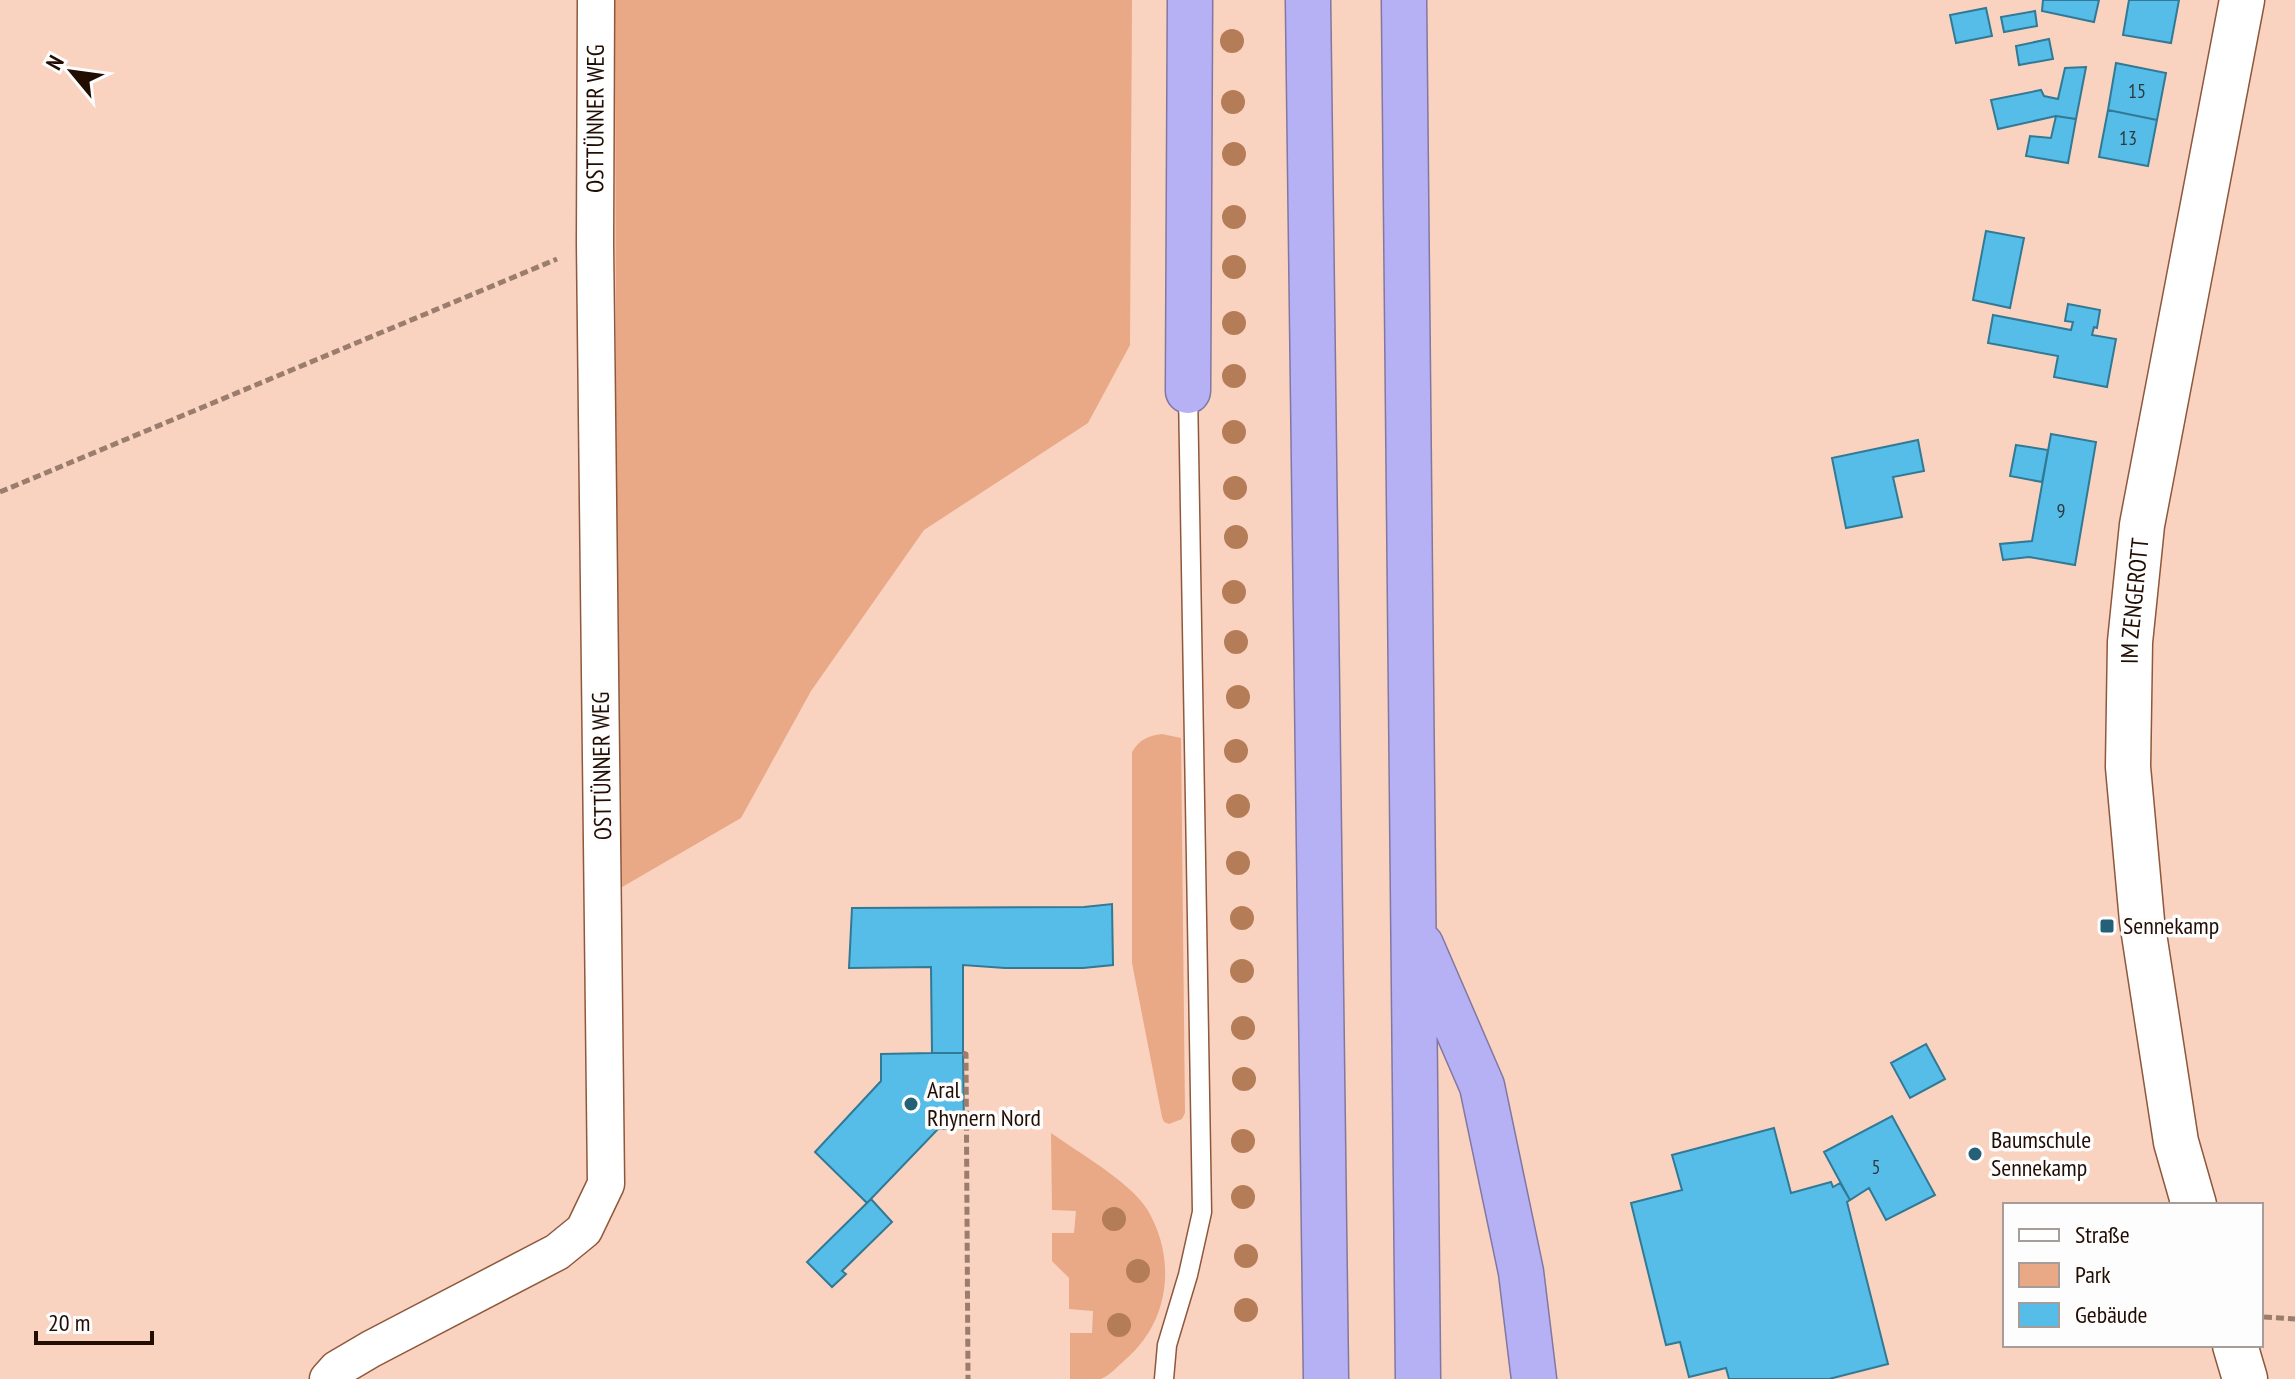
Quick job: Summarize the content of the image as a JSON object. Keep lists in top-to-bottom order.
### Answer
{
  "streets": {
    "main road": ["IM ZENGEROTT"],
    "street": ["OSTTÜNNER WEG"]
  },
  "places": {
    "transit": ["Sennekamp"],
    "other": ["Aral Rhynern Nord", "Baumschule Sennekamp"]
  },
  "house_numbers": [
    "15",
    "13",
    "9",
    "5"
  ],
  "legend": ["Straße", "Park", "Gebäude"],
  "scale_bar": "20 m",
  "north": "top left"
}
